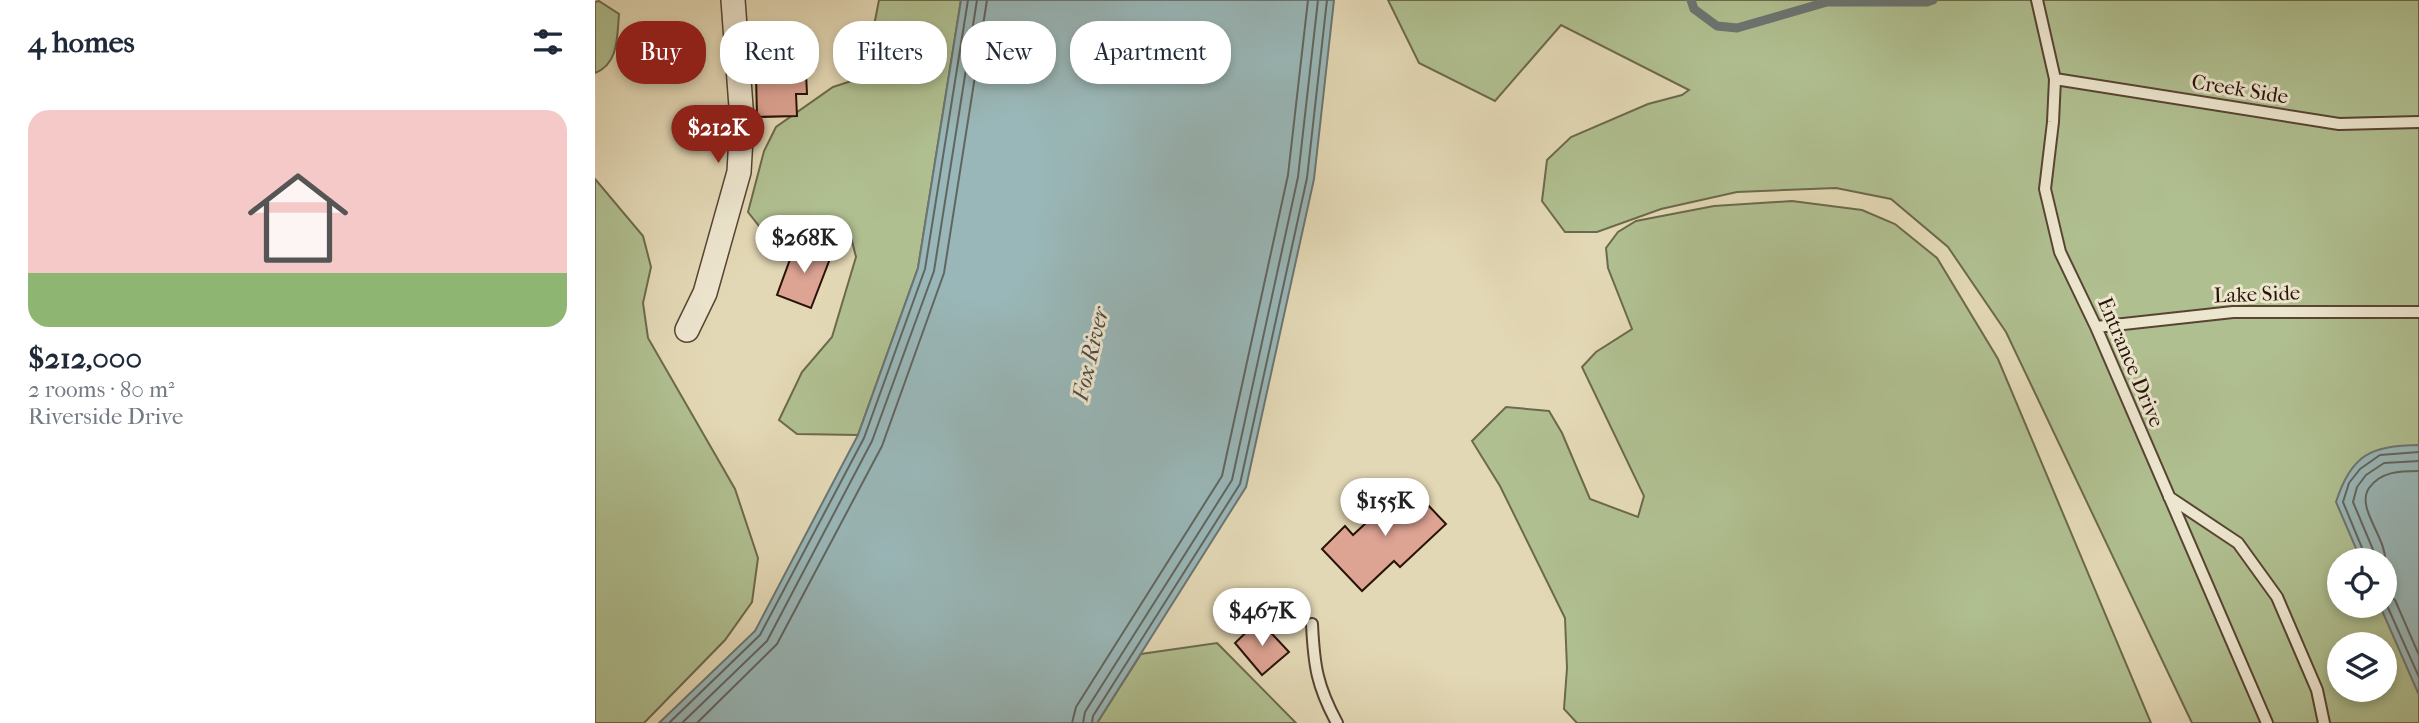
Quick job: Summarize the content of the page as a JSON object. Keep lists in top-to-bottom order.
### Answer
{
  "streets": {
    "lane": ["Creek Side", "Lake Side", "Entrance Drive"]
  },
  "crossings": [
    ["Creek Side", "Entrance Drive"],
    ["Lake Side", "Entrance Drive"]
  ],
  "water": ["Fox River"],
  "page": {
    "heading": "4 homes",
    "chip": [
      "Buy",
      "Rent",
      "Filters",
      "New",
      "Apartment"
    ],
    "list": [
      {
        "name": "$212,000",
        "note": "2 rooms · 80 m² · Riverside Drive"
      }
    ],
    "price": [
      "$212K",
      "$268K",
      "$155K",
      "$467K"
    ]
  }
}
